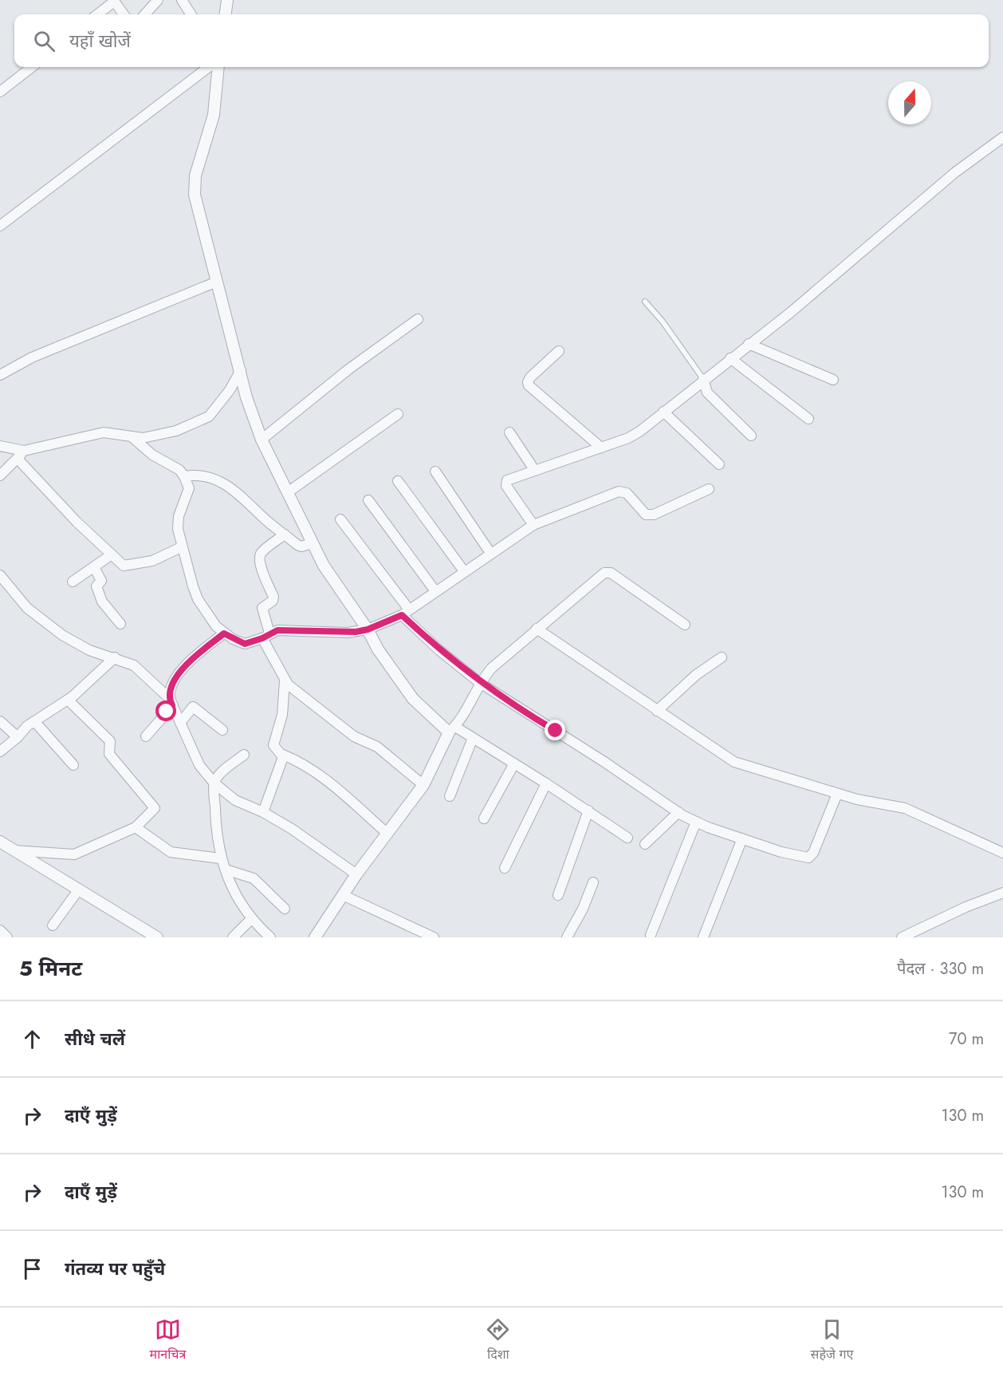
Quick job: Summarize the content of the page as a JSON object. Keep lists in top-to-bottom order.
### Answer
{
  "north": "top",
  "page": {
    "search": "यहाँ खोजें",
    "heading": ["5 मिनट", "पैदल · 330 m"],
    "list": [
      ["सीधे चलें", "70 m"],
      ["दाएँ मुड़ें", "130 m"],
      ["दाएँ मुड़ें", "130 m"],
      "गंतव्य पर पहुँचे"
    ],
    "nav": ["मानचित्र", "दिशा", "सहेजे गए"]
  }
}
